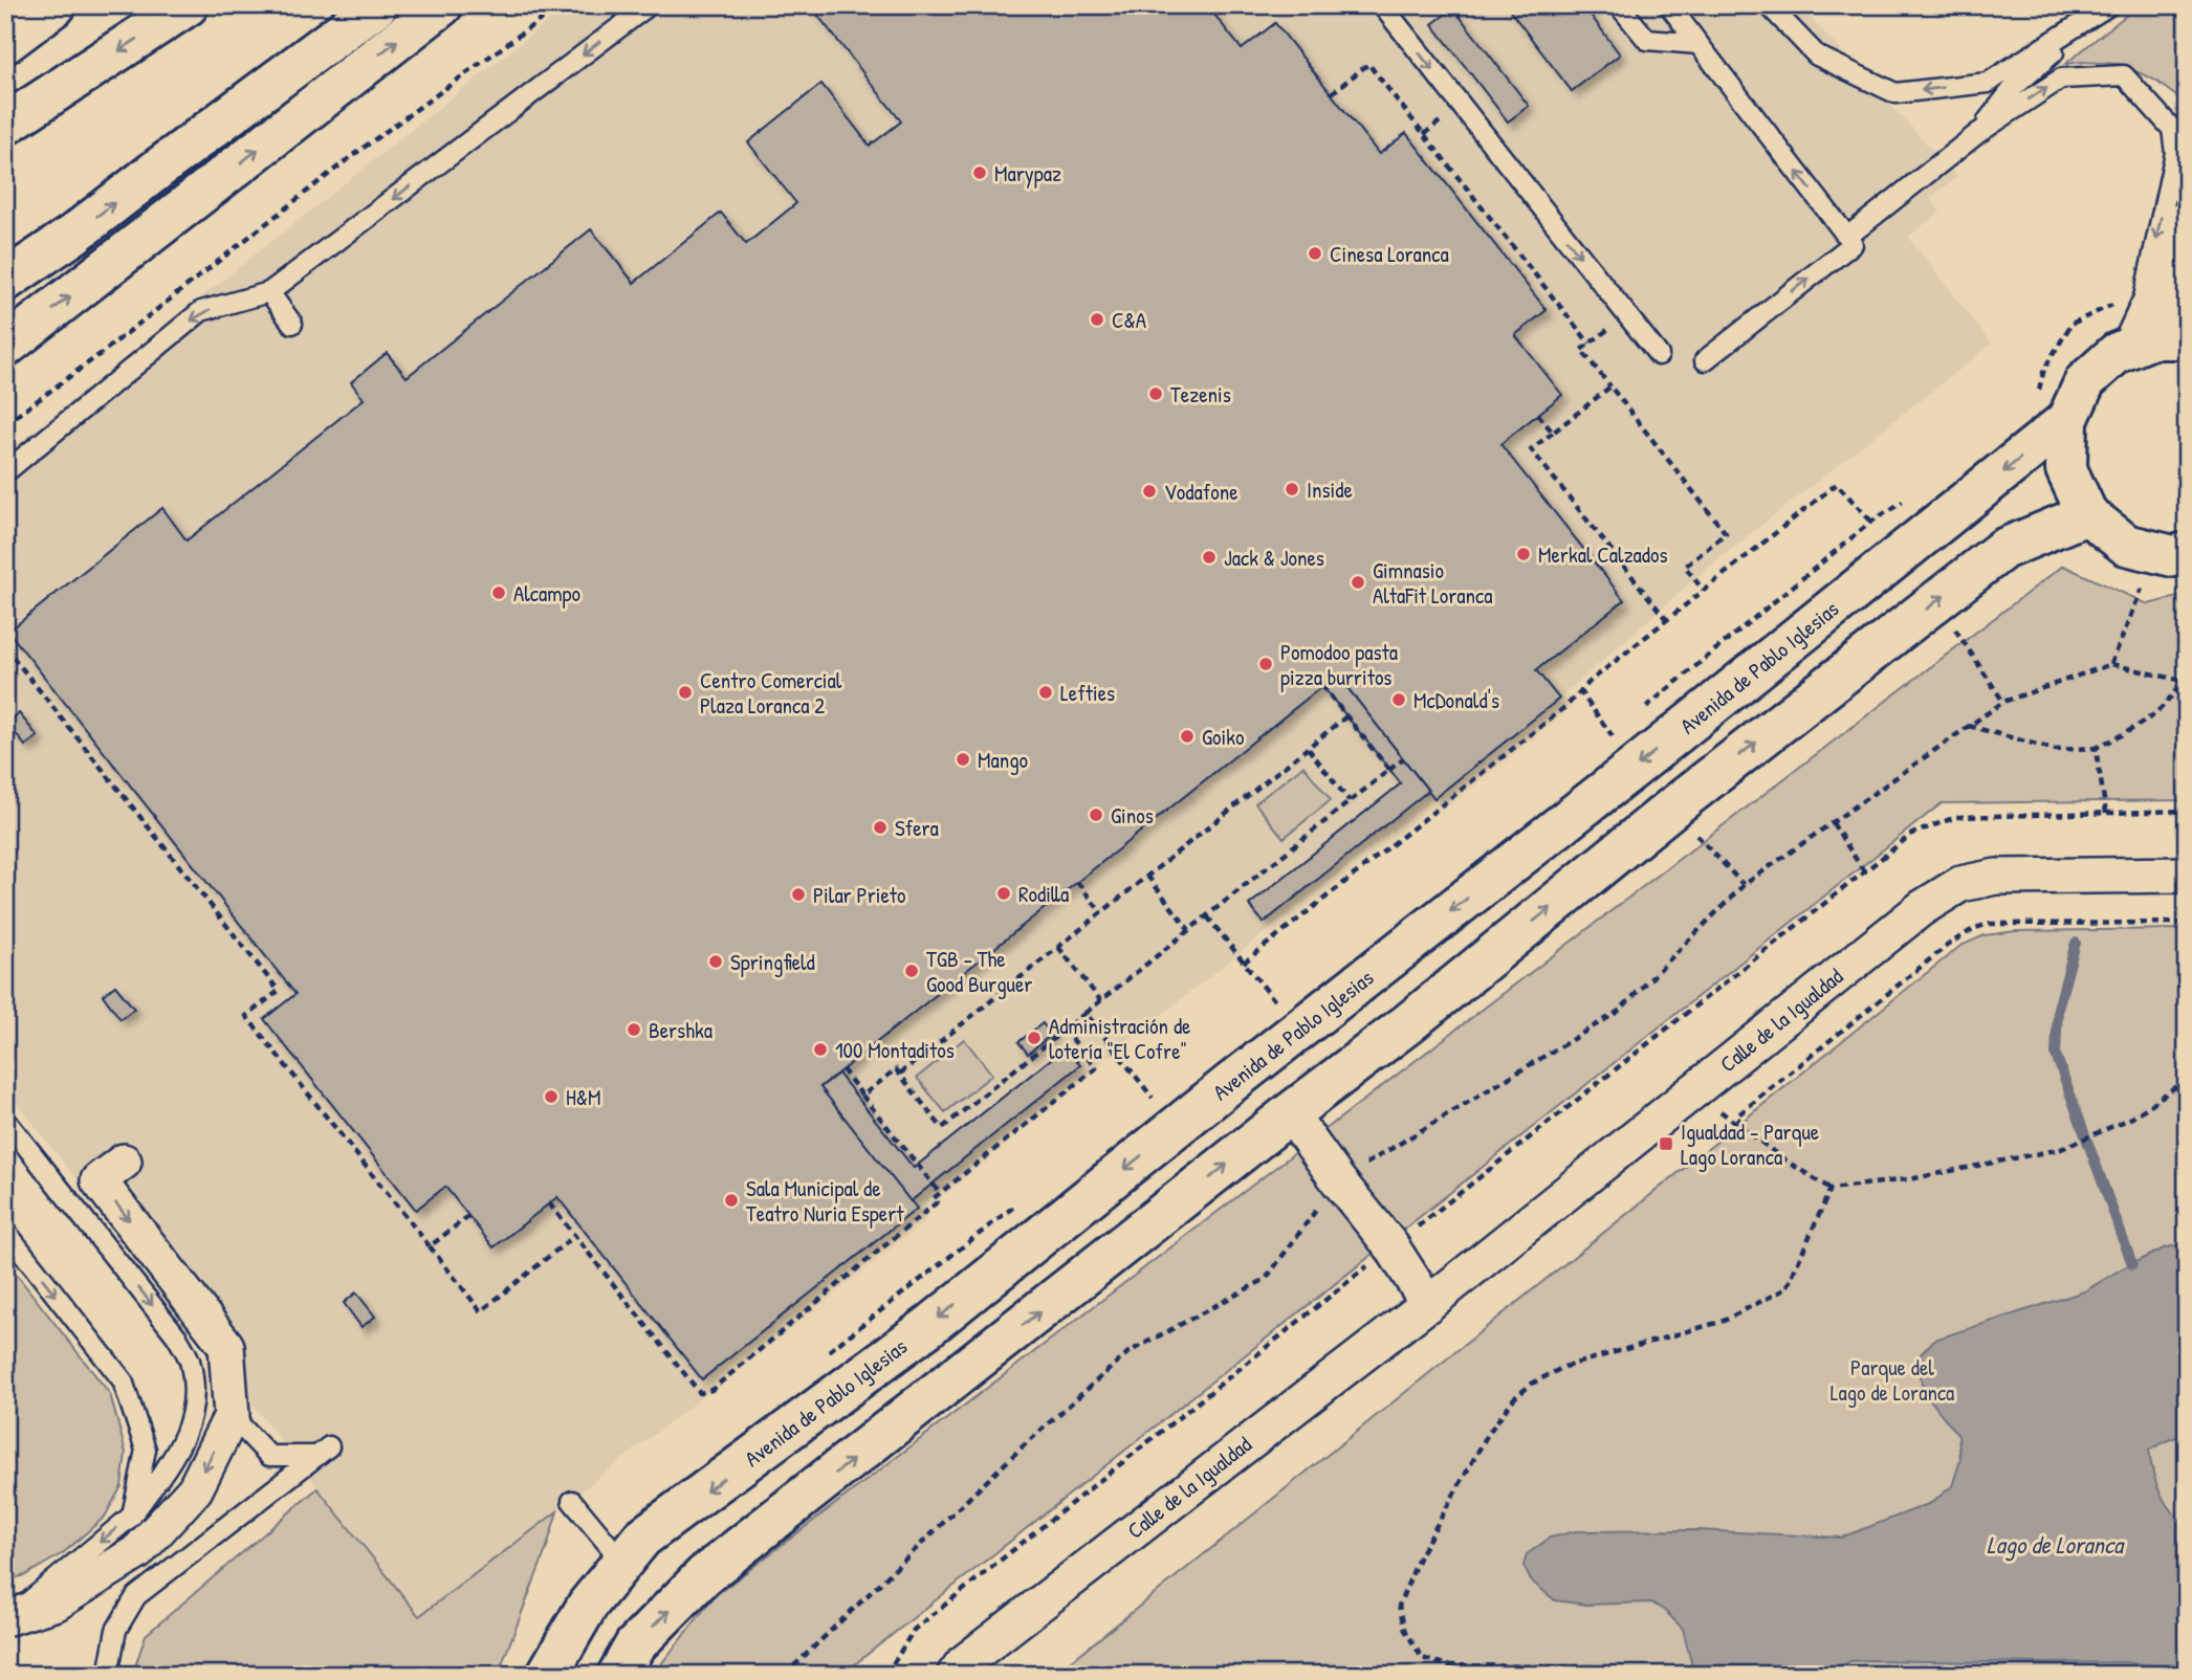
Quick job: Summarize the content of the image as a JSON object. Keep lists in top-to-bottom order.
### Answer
{
  "streets": {
    "main road": ["Avenida de Pablo Iglesias"],
    "street": ["Calle de la Igualdad"]
  },
  "water": ["Lago de Loranca"],
  "parks": ["Parque del Lago de Loranca"],
  "places": {
    "other": [
      "Marypaz",
      "Cinesa Loranca",
      "C&A",
      "Tezenis",
      "Inside",
      "Vodafone",
      "Merkal Calzados",
      "Jack & Jones",
      "Gimnasio AltaFit Loranca",
      "Alcampo",
      "Pomodoo pasta pizza burritos",
      "Centro Comercial Plaza Loranca 2",
      "Lefties",
      "McDonald's",
      "Goiko",
      "Mango",
      "Ginos",
      "Sfera",
      "Rodilla",
      "Pilar Prieto",
      "Springfield",
      "TGB - The Good Burguer",
      "Bershka",
      "Administración de lotería \"El Cofre\"",
      "100 Montaditos",
      "H&M",
      "Sala Municipal de Teatro Nuria Espert"
    ],
    "transit": ["Igualdad - Parque Lago Loranca"]
  }
}
